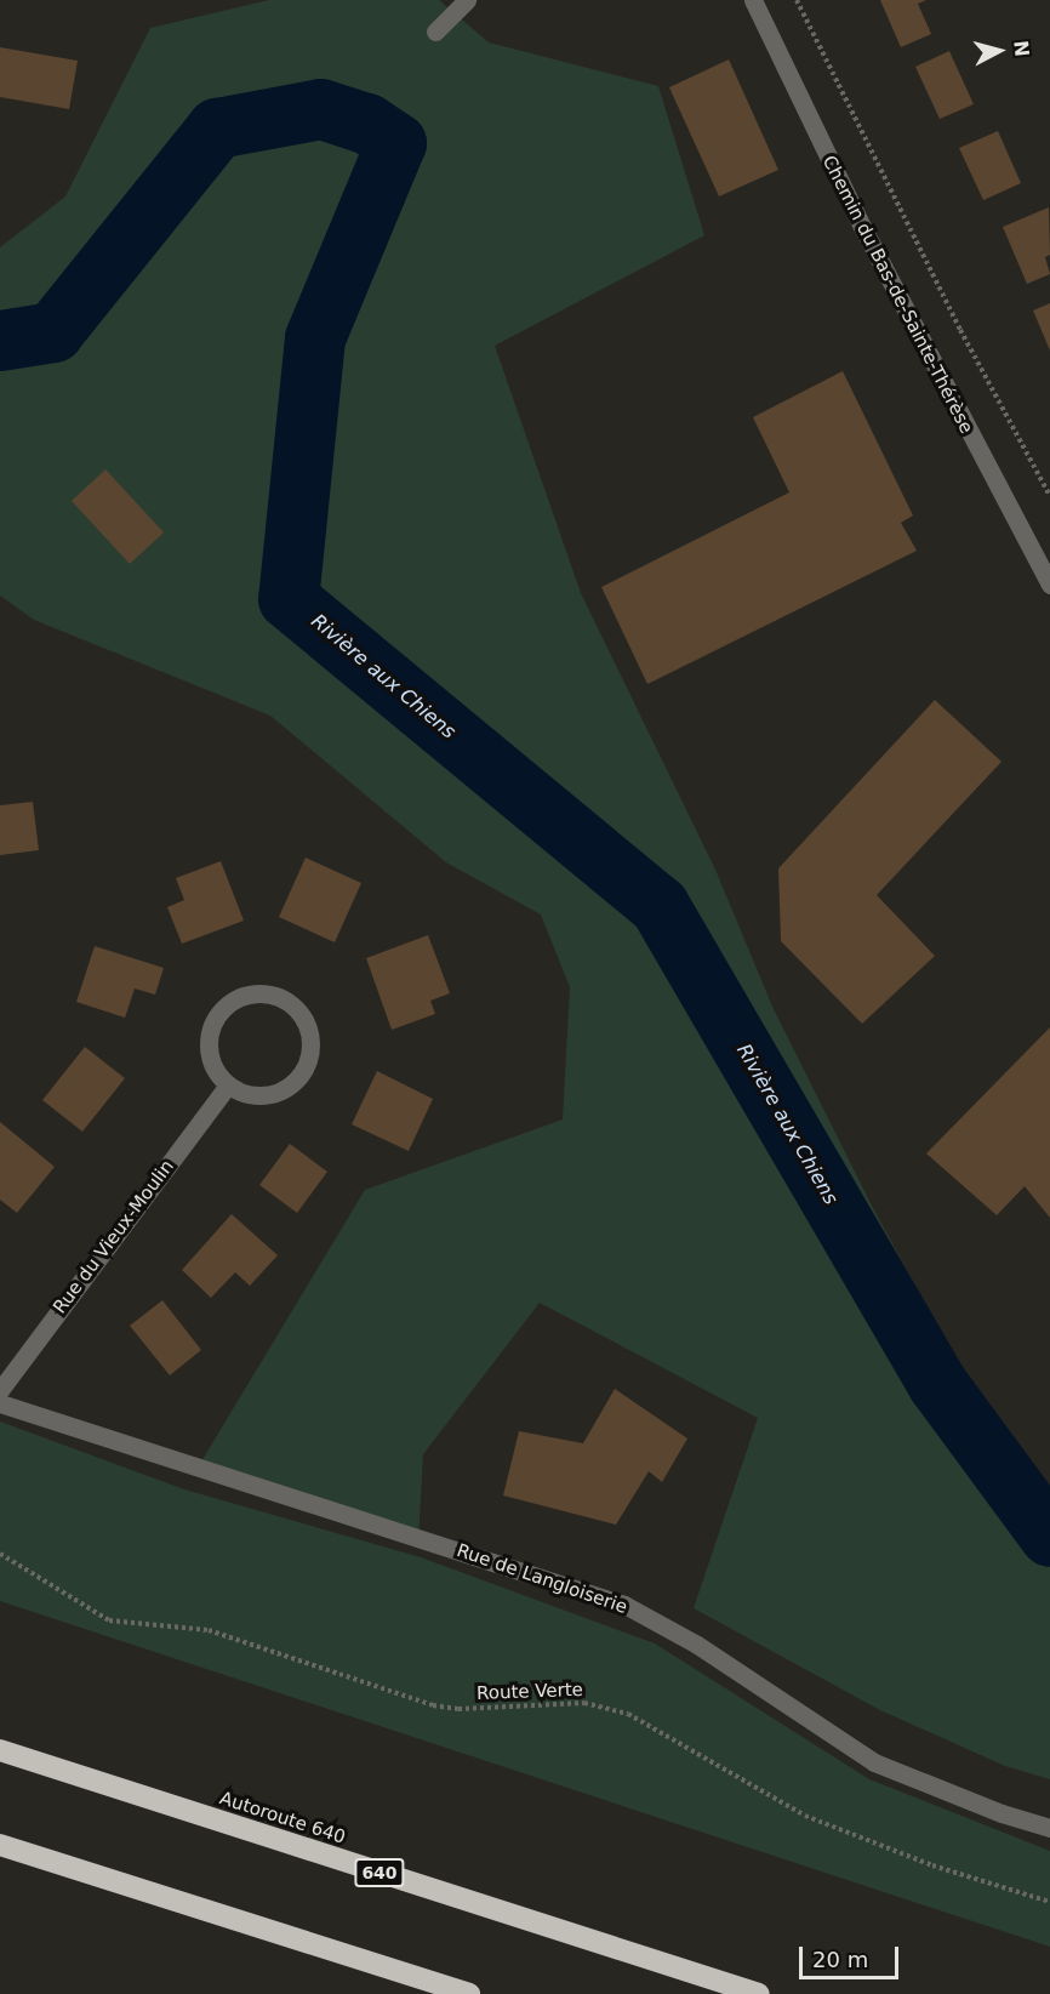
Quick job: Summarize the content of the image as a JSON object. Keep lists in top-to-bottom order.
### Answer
{
  "streets": {
    "highway": ["Autoroute 640", "640"],
    "street": ["Chemin du Bas-de-Sainte-Thérèse", "Rue du Vieux-Moulin", "Rue de Langloiserie"],
    "path": ["Route Verte"]
  },
  "water": ["Rivière aux Chiens"],
  "scale_bar": "20 m",
  "north": "right"
}
